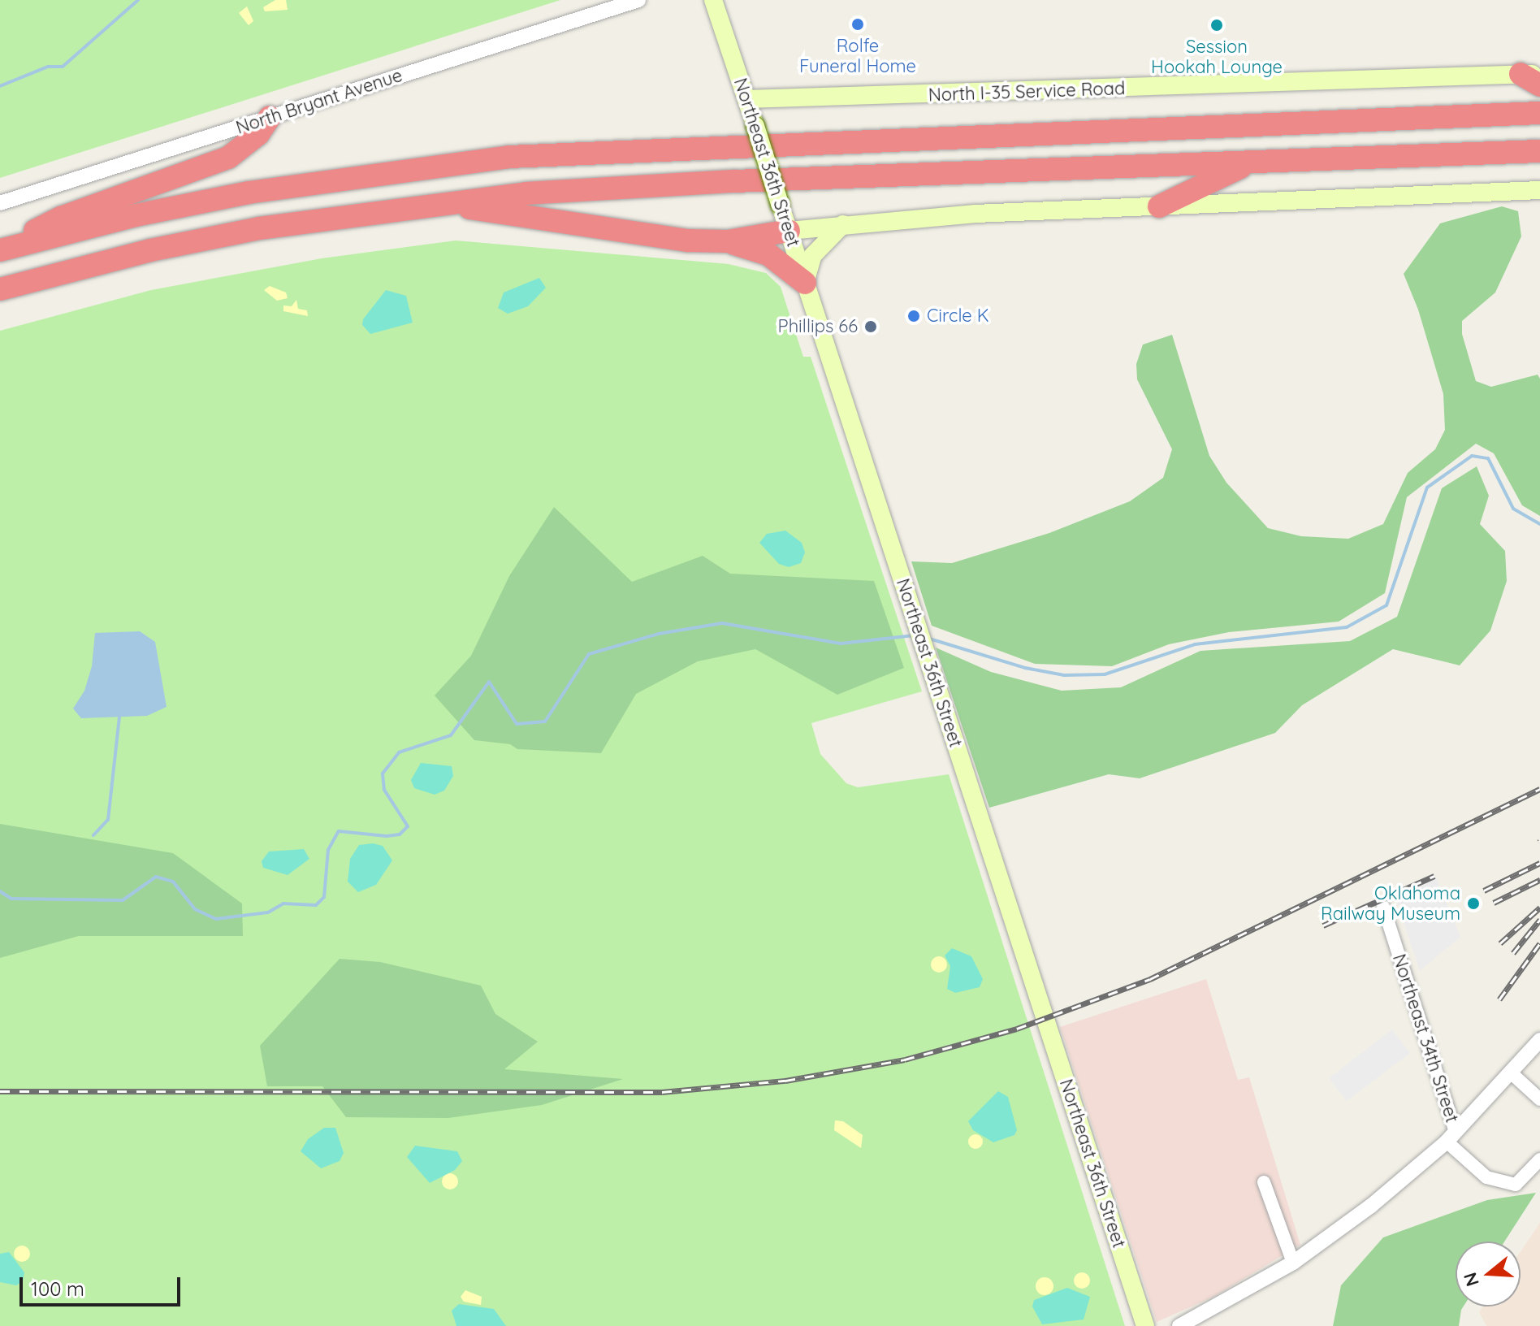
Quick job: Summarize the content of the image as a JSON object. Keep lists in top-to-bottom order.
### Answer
{
  "streets": {
    "main road": ["North I-35 Service Road", "Northeast 36th Street"],
    "street": ["North Bryant Avenue", "Northeast 34th Street"]
  },
  "crossings": [
    ["North I-35 Service Road", "Northeast 36th Street"]
  ],
  "places": [
    "Rolfe Funeral Home",
    "Session Hookah Lounge",
    "Circle K",
    "Phillips 66",
    "Oklahoma Railway Museum"
  ],
  "scale_bar": "100 m",
  "north": "left"
}
